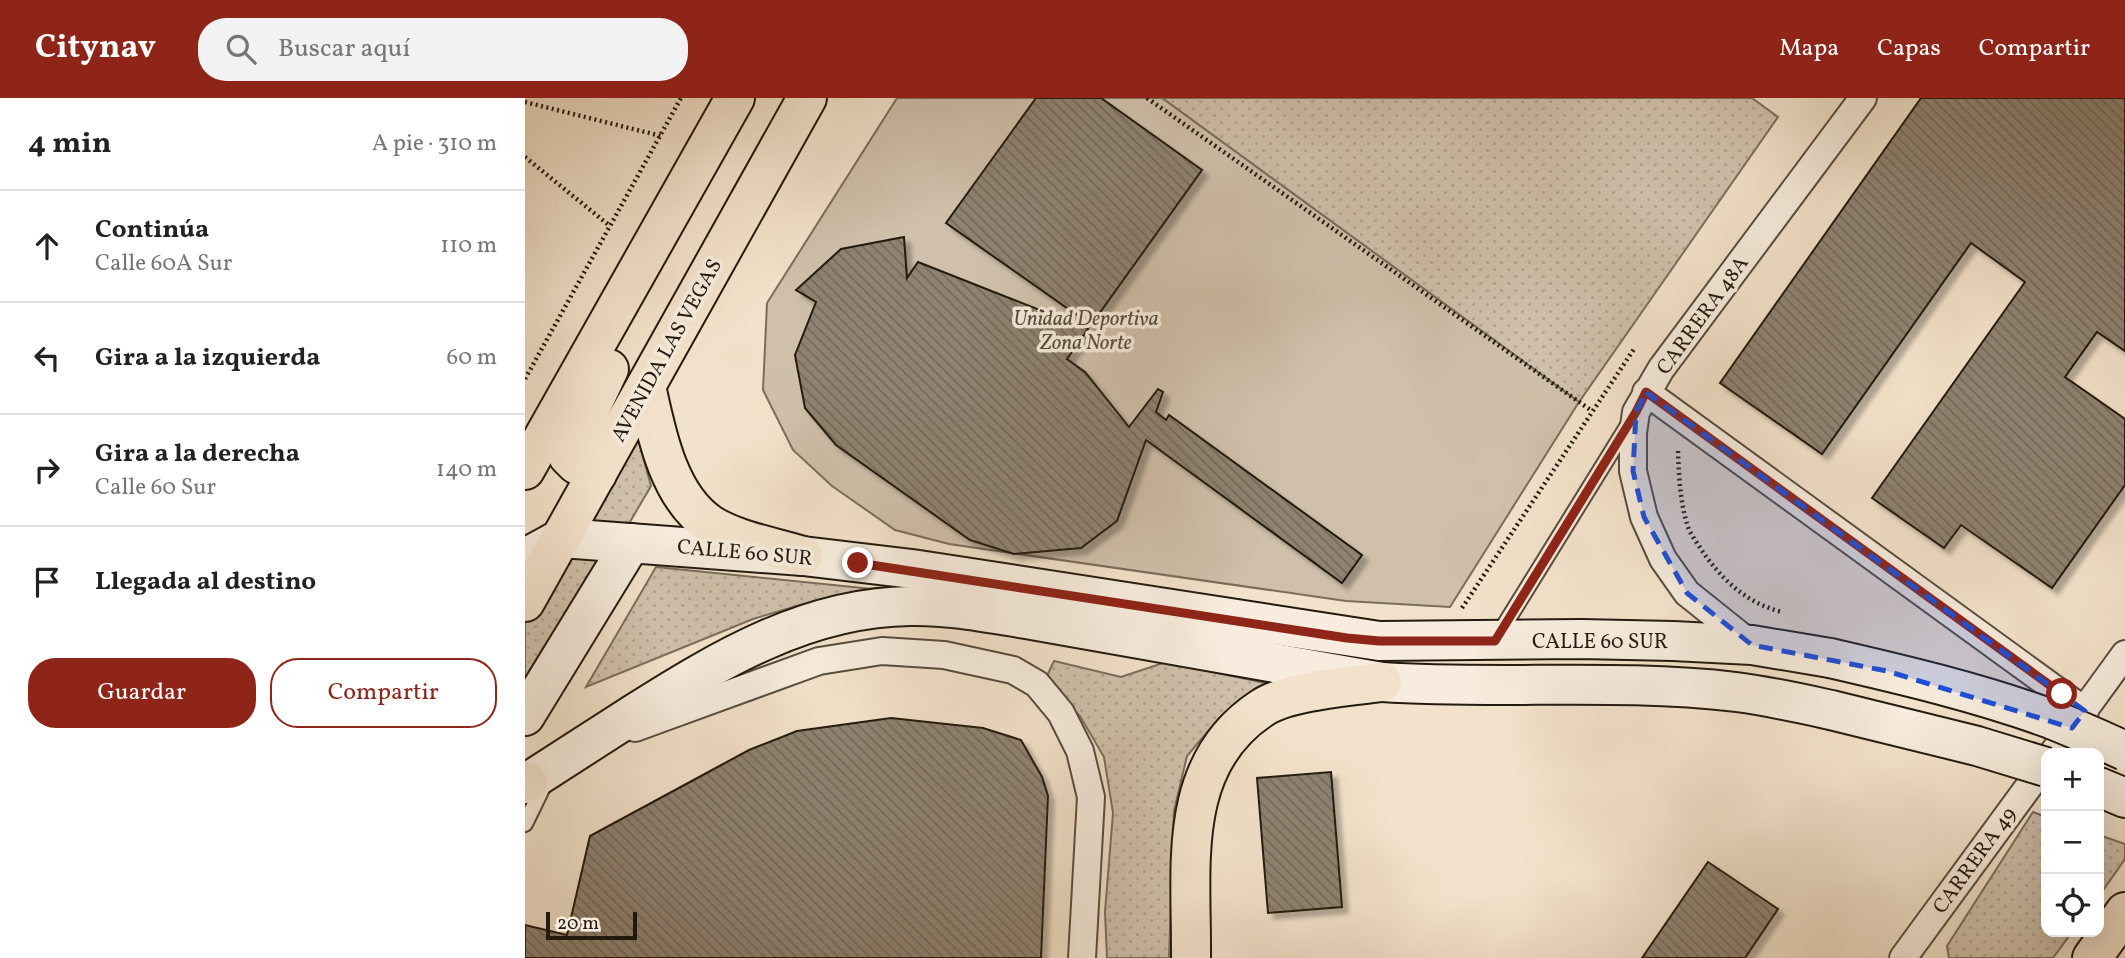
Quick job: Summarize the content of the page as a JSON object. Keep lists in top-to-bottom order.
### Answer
{
  "streets": {
    "main road": ["AVENIDA LAS VEGAS", "CALLE 60 SUR"],
    "street": ["CARRERA 48A", "CARRERA 49"]
  },
  "crossings": [
    ["AVENIDA LAS VEGAS", "CALLE 60 SUR"]
  ],
  "parks": ["Unidad Deportiva Zona Norte"],
  "scale_bar": "20 m",
  "page": {
    "header": "Citynav",
    "search": "Buscar aquí",
    "nav": ["Mapa", "Capas", "Compartir"],
    "heading": ["4 min", "A pie · 310 m"],
    "list": [
      ["Continúa", "Calle 60A Sur", "110 m"],
      ["Gira a la izquierda", "60 m"],
      ["Gira a la derecha", "Calle 60 Sur", "140 m"],
      "Llegada al destino"
    ],
    "buttons": ["Guardar", "Compartir"],
    "map_buttons": ["+", "−"],
    "scale": "20 m"
  }
}
